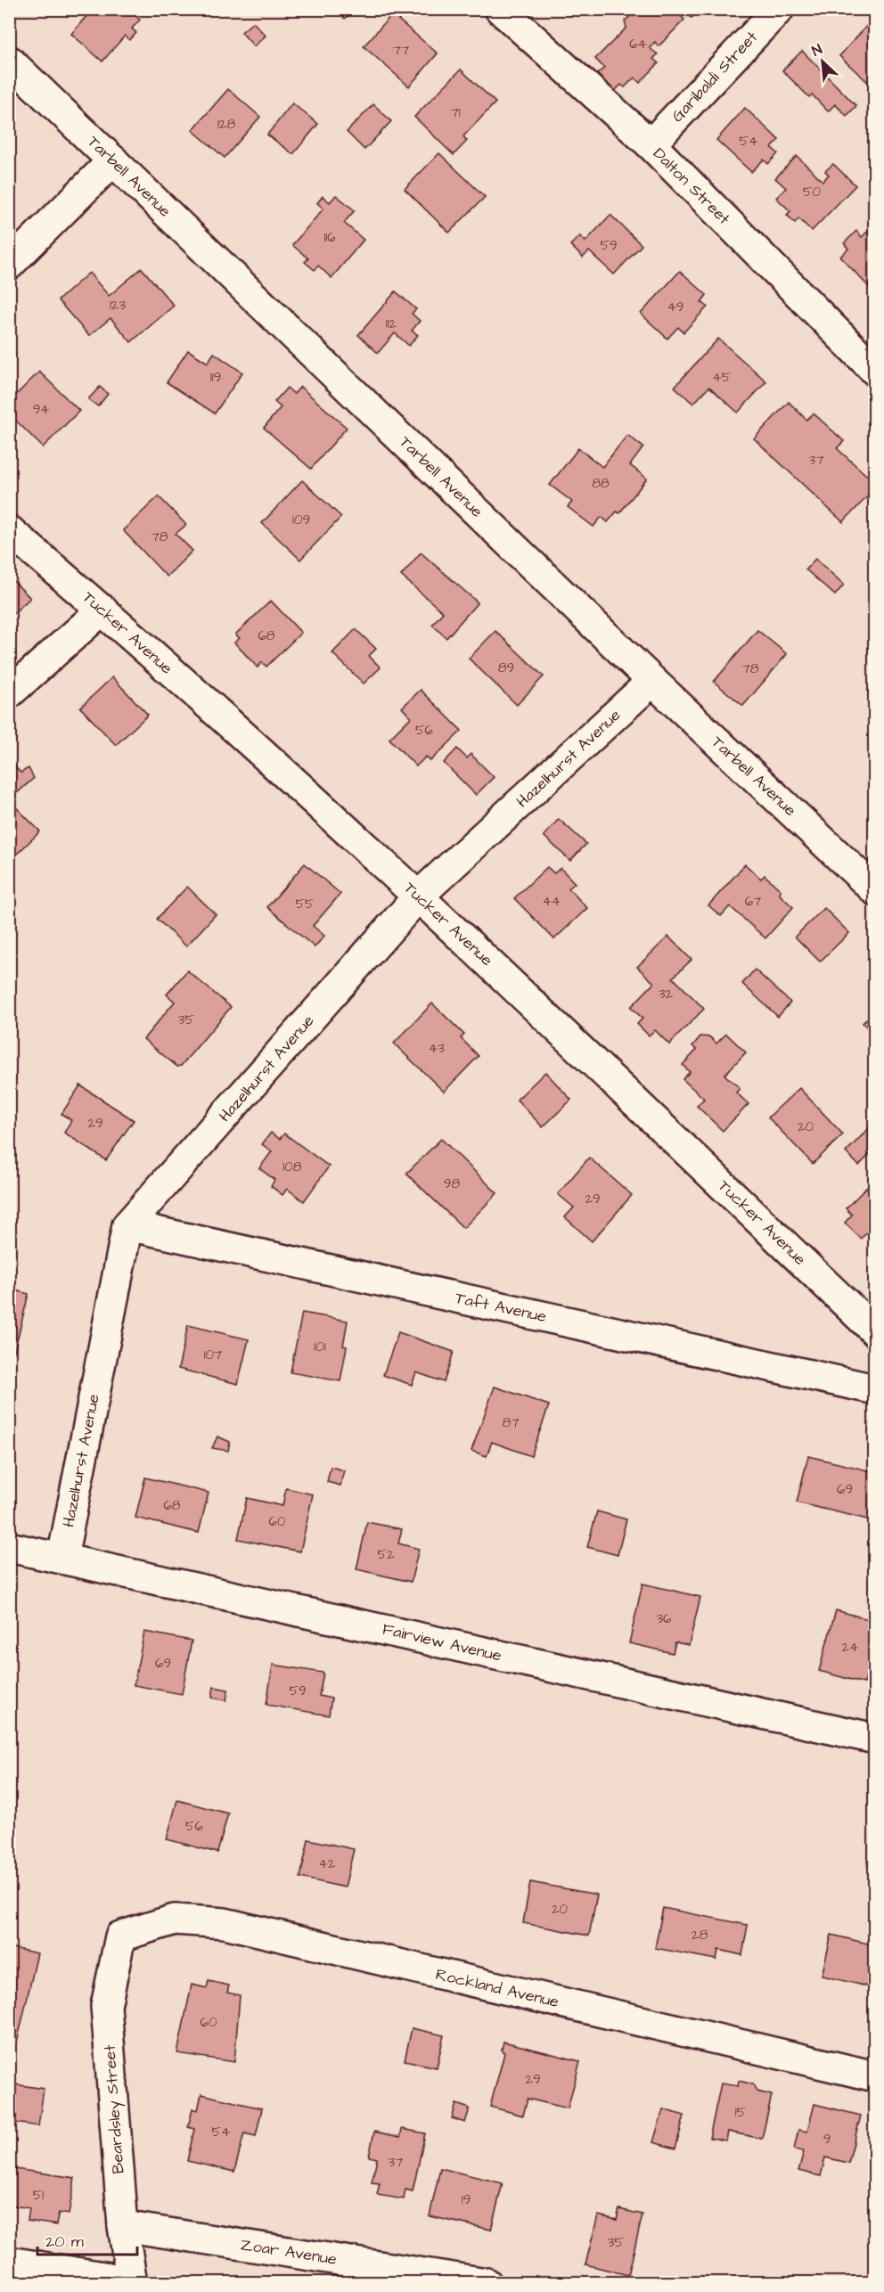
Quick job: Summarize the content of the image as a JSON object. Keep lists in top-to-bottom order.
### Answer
{
  "streets": {
    "street": [
      "Garibaldi Street",
      "Tarbell Avenue",
      "Dalton Street",
      "Tucker Avenue",
      "Hazelhurst Avenue",
      "Taft Avenue",
      "Fairview Avenue",
      "Rockland Avenue",
      "Beardsley Street",
      "Zoar Avenue"
    ]
  },
  "crossings": [
    ["Garibaldi Street", "Dalton Street"],
    ["Tarbell Avenue", "Hazelhurst Avenue"],
    ["Tucker Avenue", "Hazelhurst Avenue"],
    ["Hazelhurst Avenue", "Taft Avenue"],
    ["Hazelhurst Avenue", "Fairview Avenue"],
    ["Rockland Avenue", "Beardsley Street"],
    ["Beardsley Street", "Zoar Avenue"]
  ],
  "house_numbers": [
    "64",
    "77",
    "71",
    "128",
    "54",
    "50",
    "116",
    "59",
    "123",
    "49",
    "112",
    "119",
    "45",
    "94",
    "37",
    "88",
    "109",
    "78",
    "68",
    "89",
    "78",
    "56",
    "44",
    "67",
    "55",
    "32",
    "35",
    "43",
    "29",
    "20",
    "108",
    "98",
    "29",
    "101",
    "107",
    "87",
    "69",
    "68",
    "60",
    "52",
    "36",
    "24",
    "69",
    "59",
    "56",
    "42",
    "20",
    "28",
    "60",
    "29",
    "15",
    "54",
    "9",
    "37",
    "51",
    "19",
    "35"
  ],
  "scale_bar": "20 m",
  "north": "top left"
}
